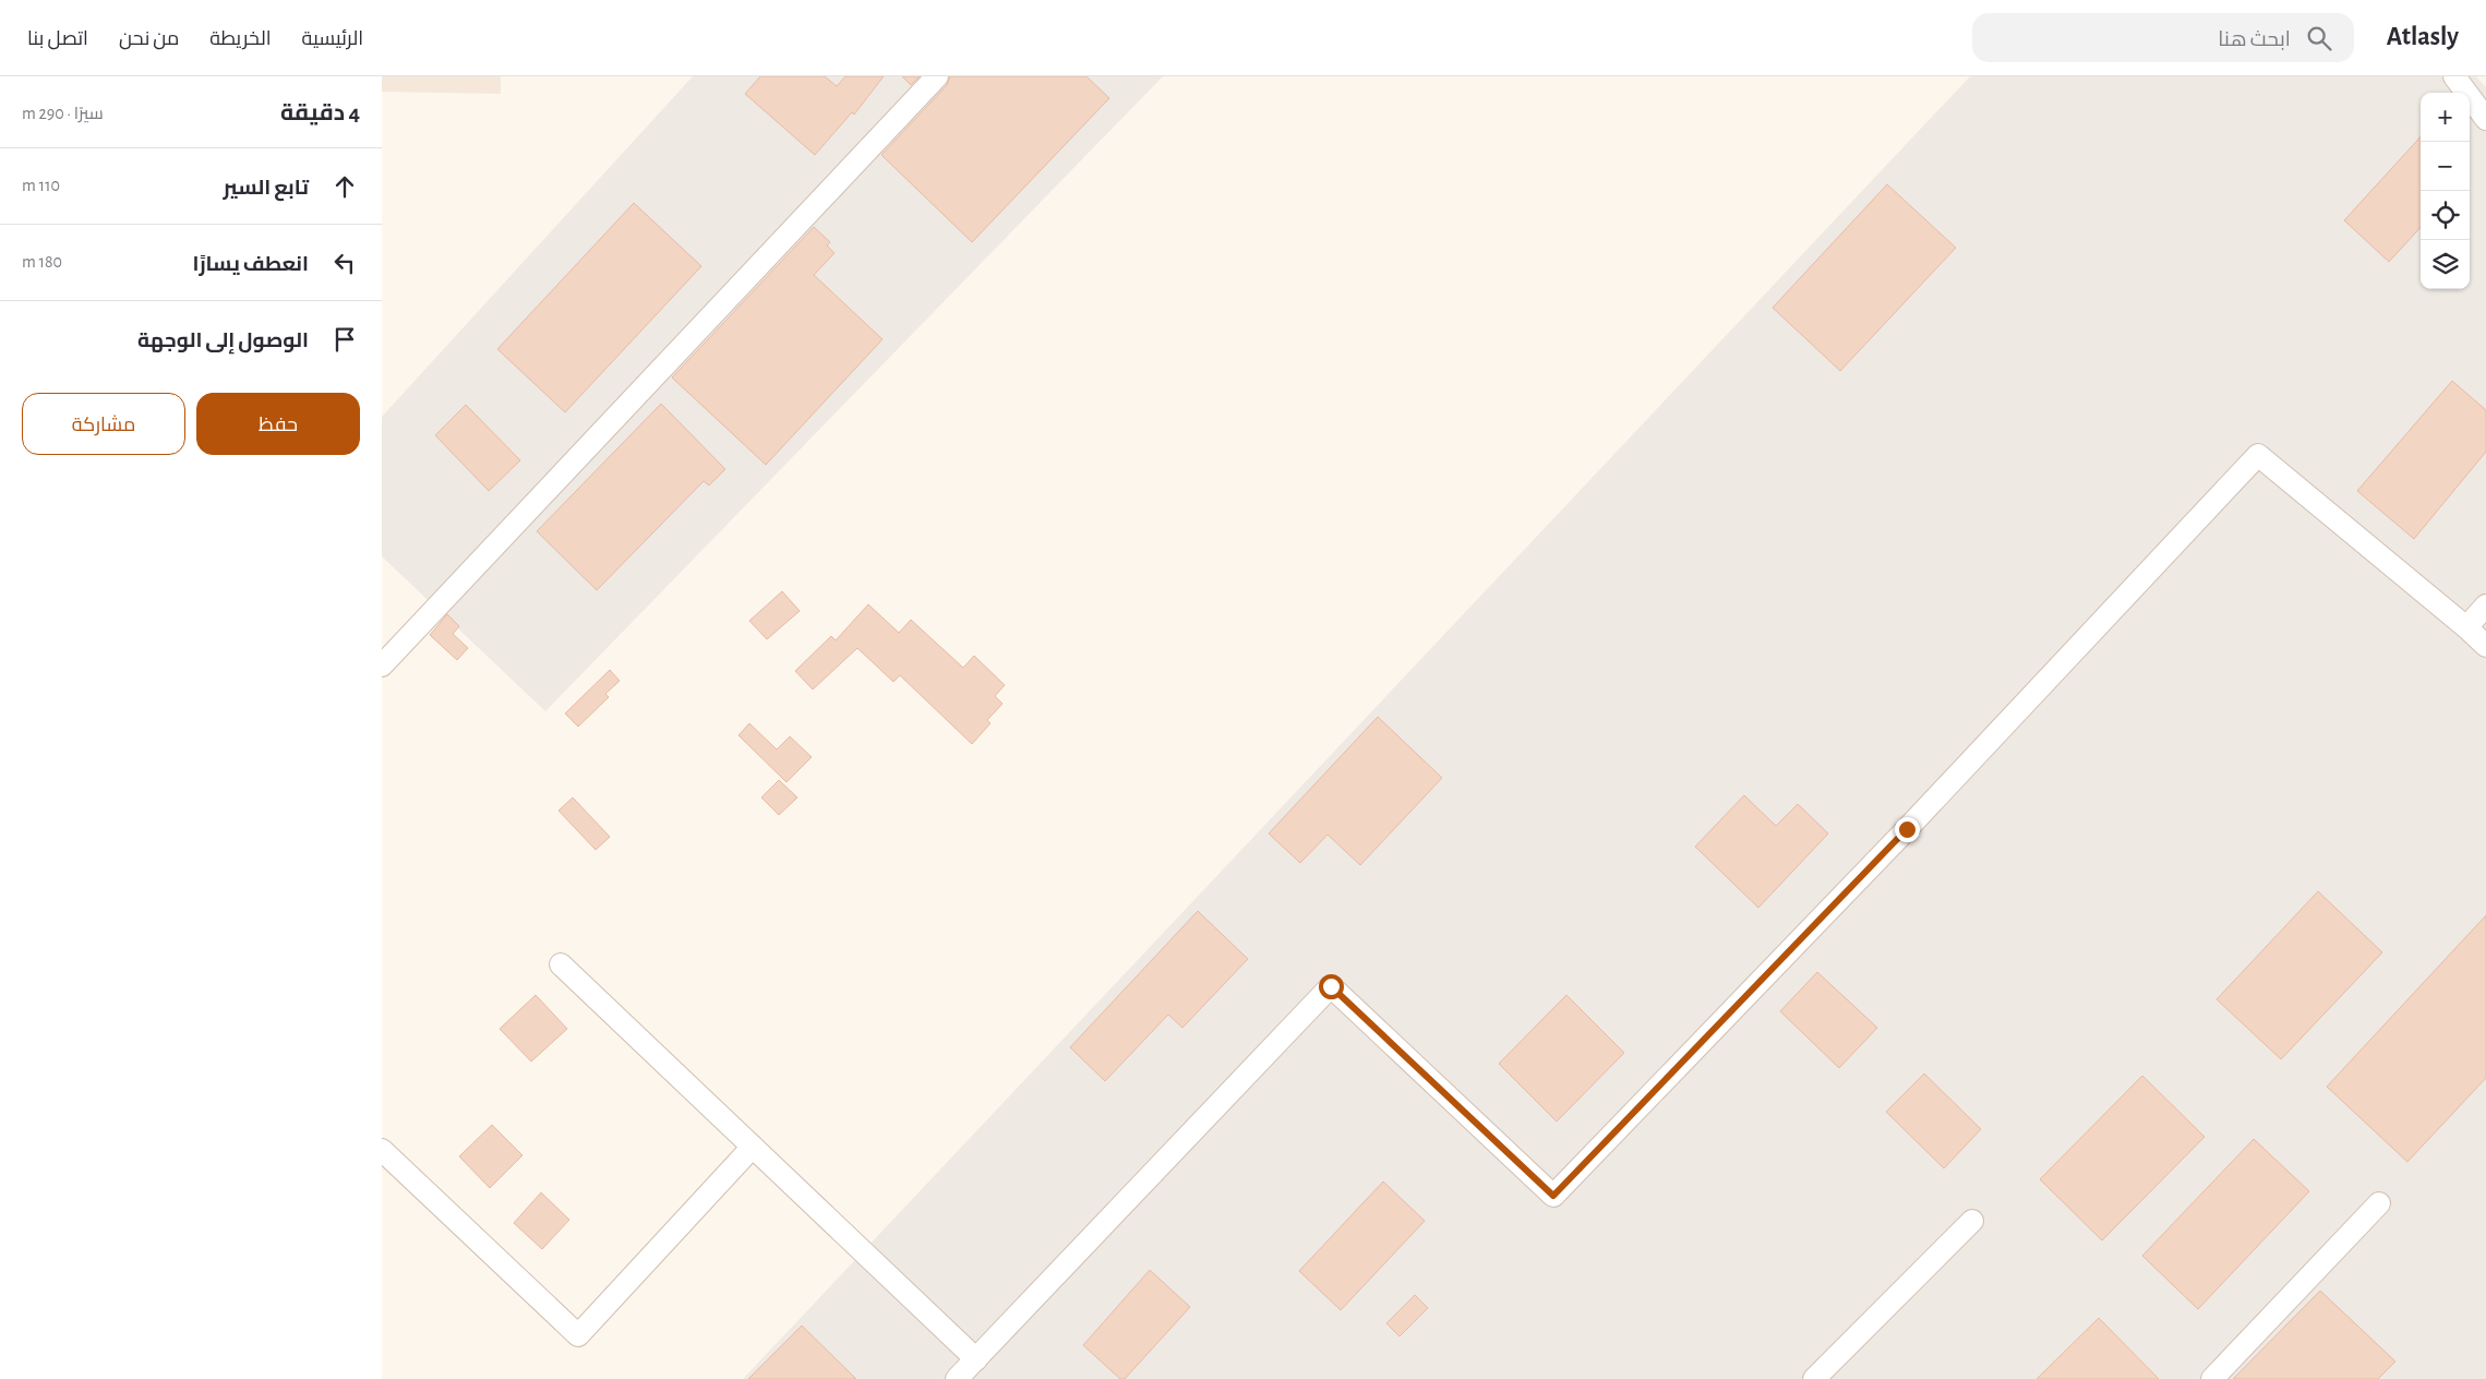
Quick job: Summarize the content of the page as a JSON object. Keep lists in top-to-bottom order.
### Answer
{
  "page": {
    "header": "Atlasly",
    "search": "ابحث هنا",
    "nav": [
      "الرئيسية",
      "الخريطة",
      "من نحن",
      "اتصل بنا"
    ],
    "heading": ["4 دقيقة", "سيرًا · 290 m"],
    "map_buttons": ["+", "−"],
    "list": [
      ["تابع السير", "110 m"],
      ["انعطف يسارًا", "180 m"],
      "الوصول إلى الوجهة"
    ],
    "buttons": ["حفظ", "مشاركة"]
  }
}
